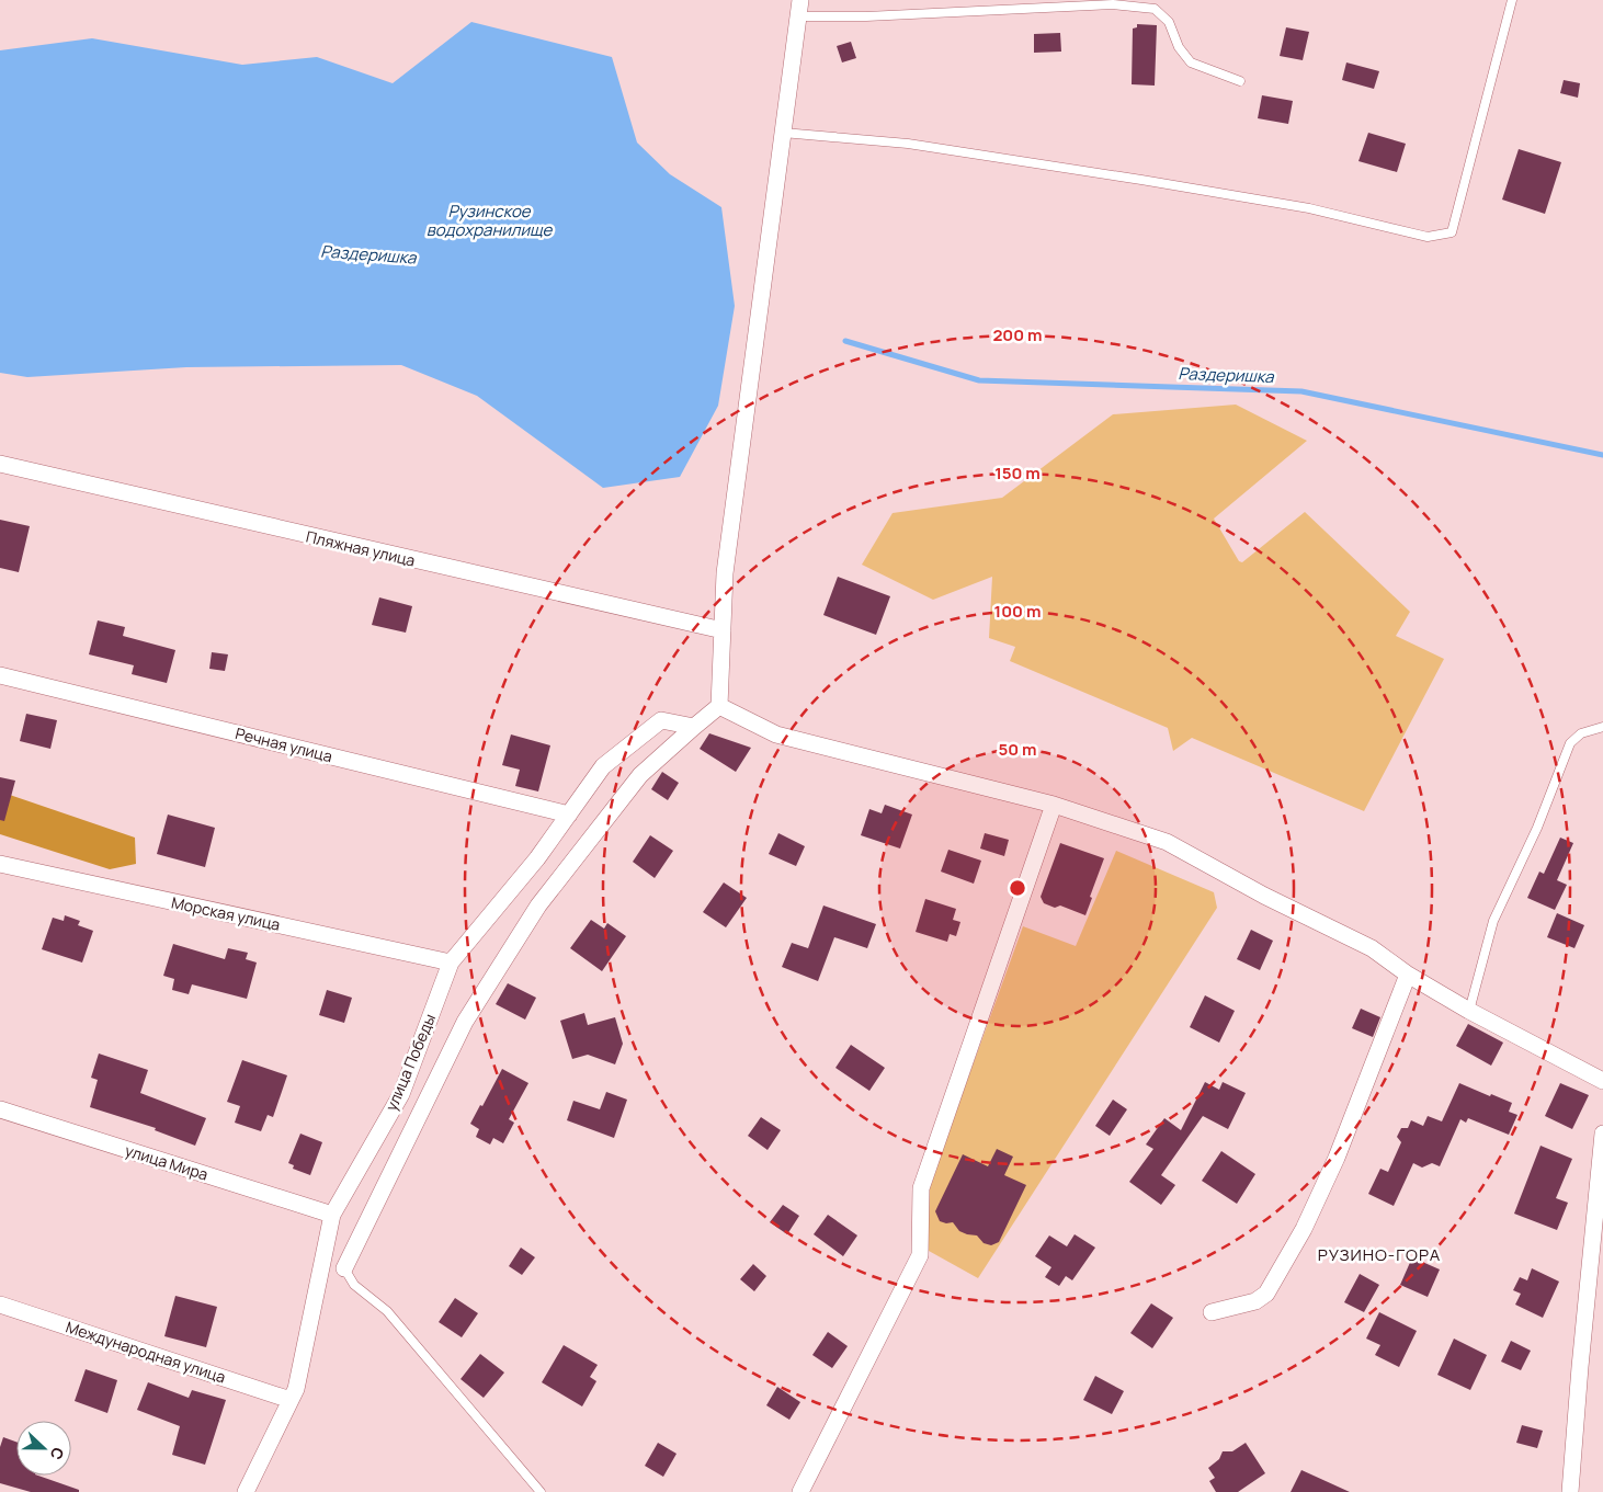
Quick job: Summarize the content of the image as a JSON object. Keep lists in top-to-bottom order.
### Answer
{
  "streets": {
    "street": [
      "Пляжная улица",
      "Речная улица",
      "Морская улица",
      "улица Победы",
      "улица Мира",
      "Международная улица"
    ]
  },
  "crossings": [
    ["Речная улица", "улица Победы"],
    ["Морская улица", "улица Победы"],
    ["улица Победы", "улица Мира"],
    ["улица Победы", "Международная улица"]
  ],
  "districts": ["РУЗИНО-ГОРА"],
  "water": ["Рузинское водохранилище", "Раздеришка"],
  "north": "right",
  "rings": [
    "200 m",
    "150 m",
    "100 m",
    "50 m"
  ]
}
